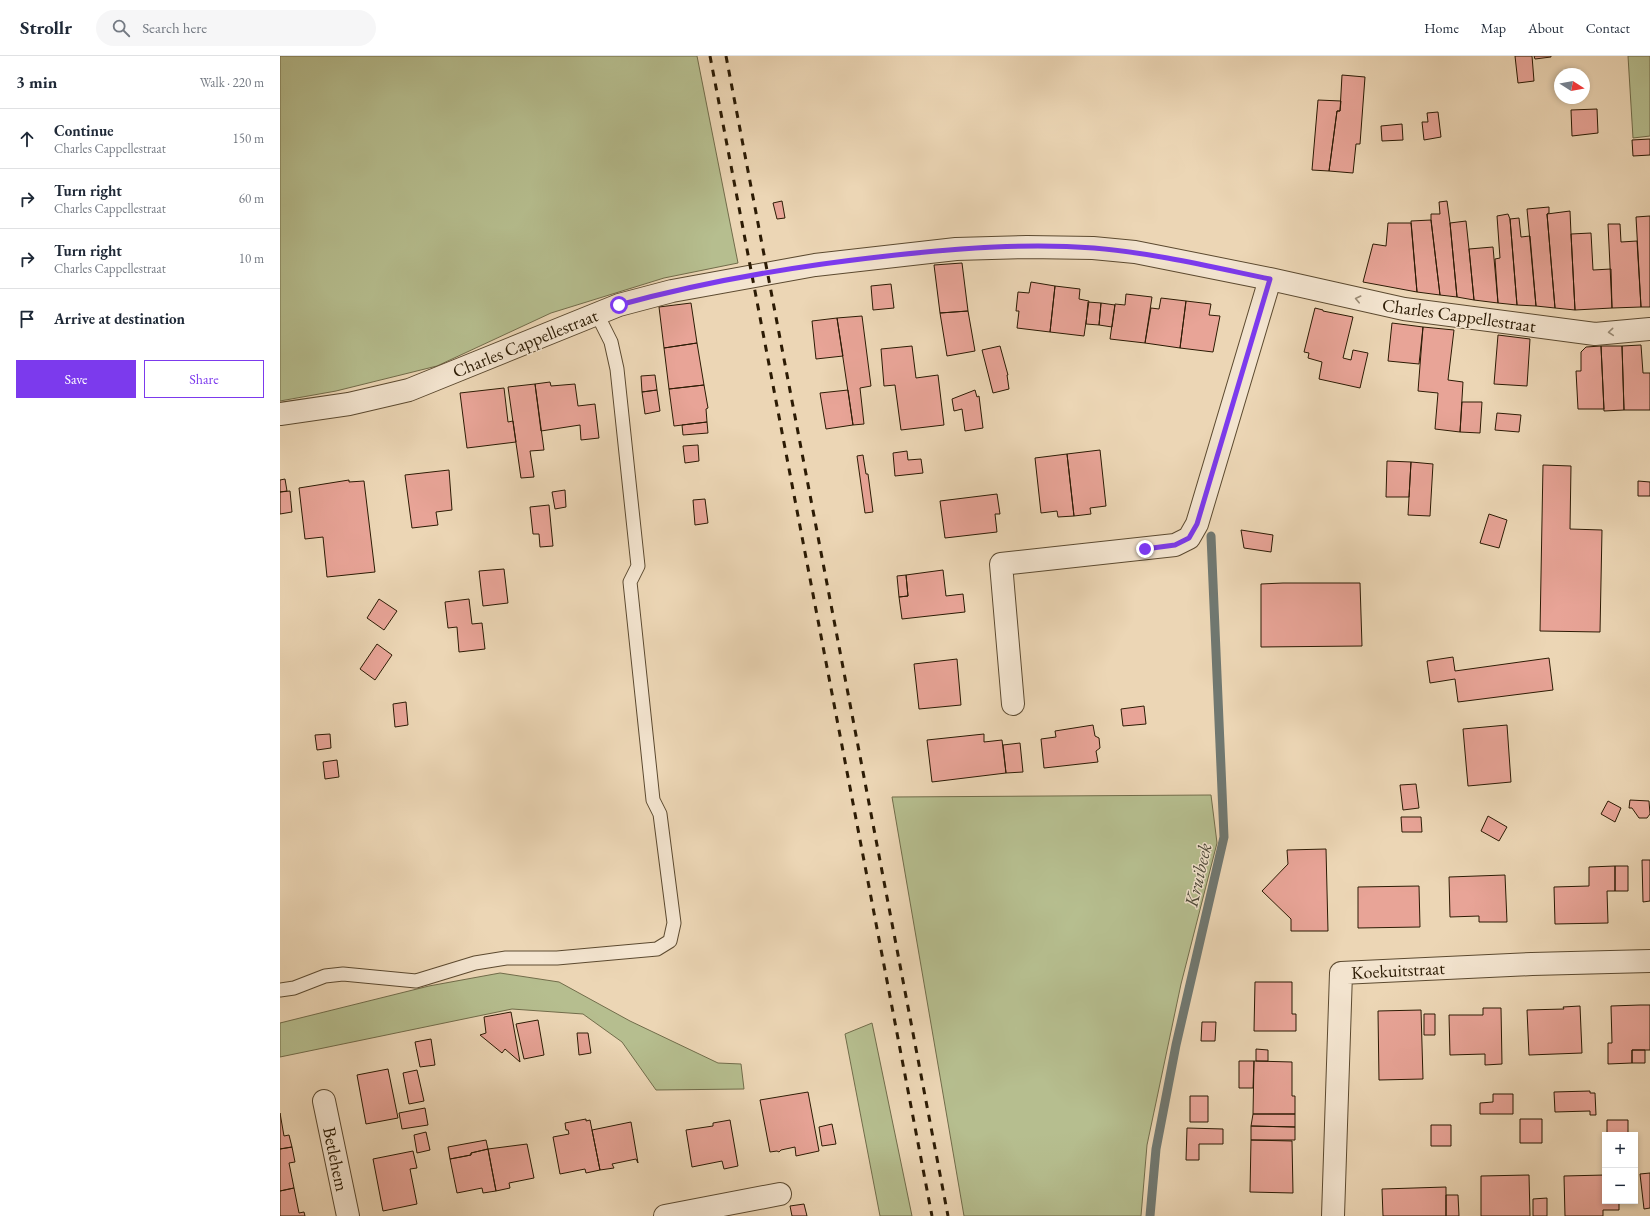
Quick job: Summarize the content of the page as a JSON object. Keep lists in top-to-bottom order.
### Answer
{
  "streets": {
    "street": ["Charles Cappellestraat", "Koekuitstraat", "Betlehem"]
  },
  "water": ["Kruibeek"],
  "north": "right",
  "page": {
    "header": "Strollr",
    "search": "Search here",
    "nav": [
      "Home",
      "Map",
      "About",
      "Contact"
    ],
    "heading": ["3 min", "Walk · 220 m"],
    "list": [
      ["Continue", "Charles Cappellestraat", "150 m"],
      ["Turn right", "Charles Cappellestraat", "60 m"],
      ["Turn right", "Charles Cappellestraat", "10 m"],
      "Arrive at destination"
    ],
    "buttons": ["Save", "Share"],
    "map_buttons": ["+", "−"]
  }
}
